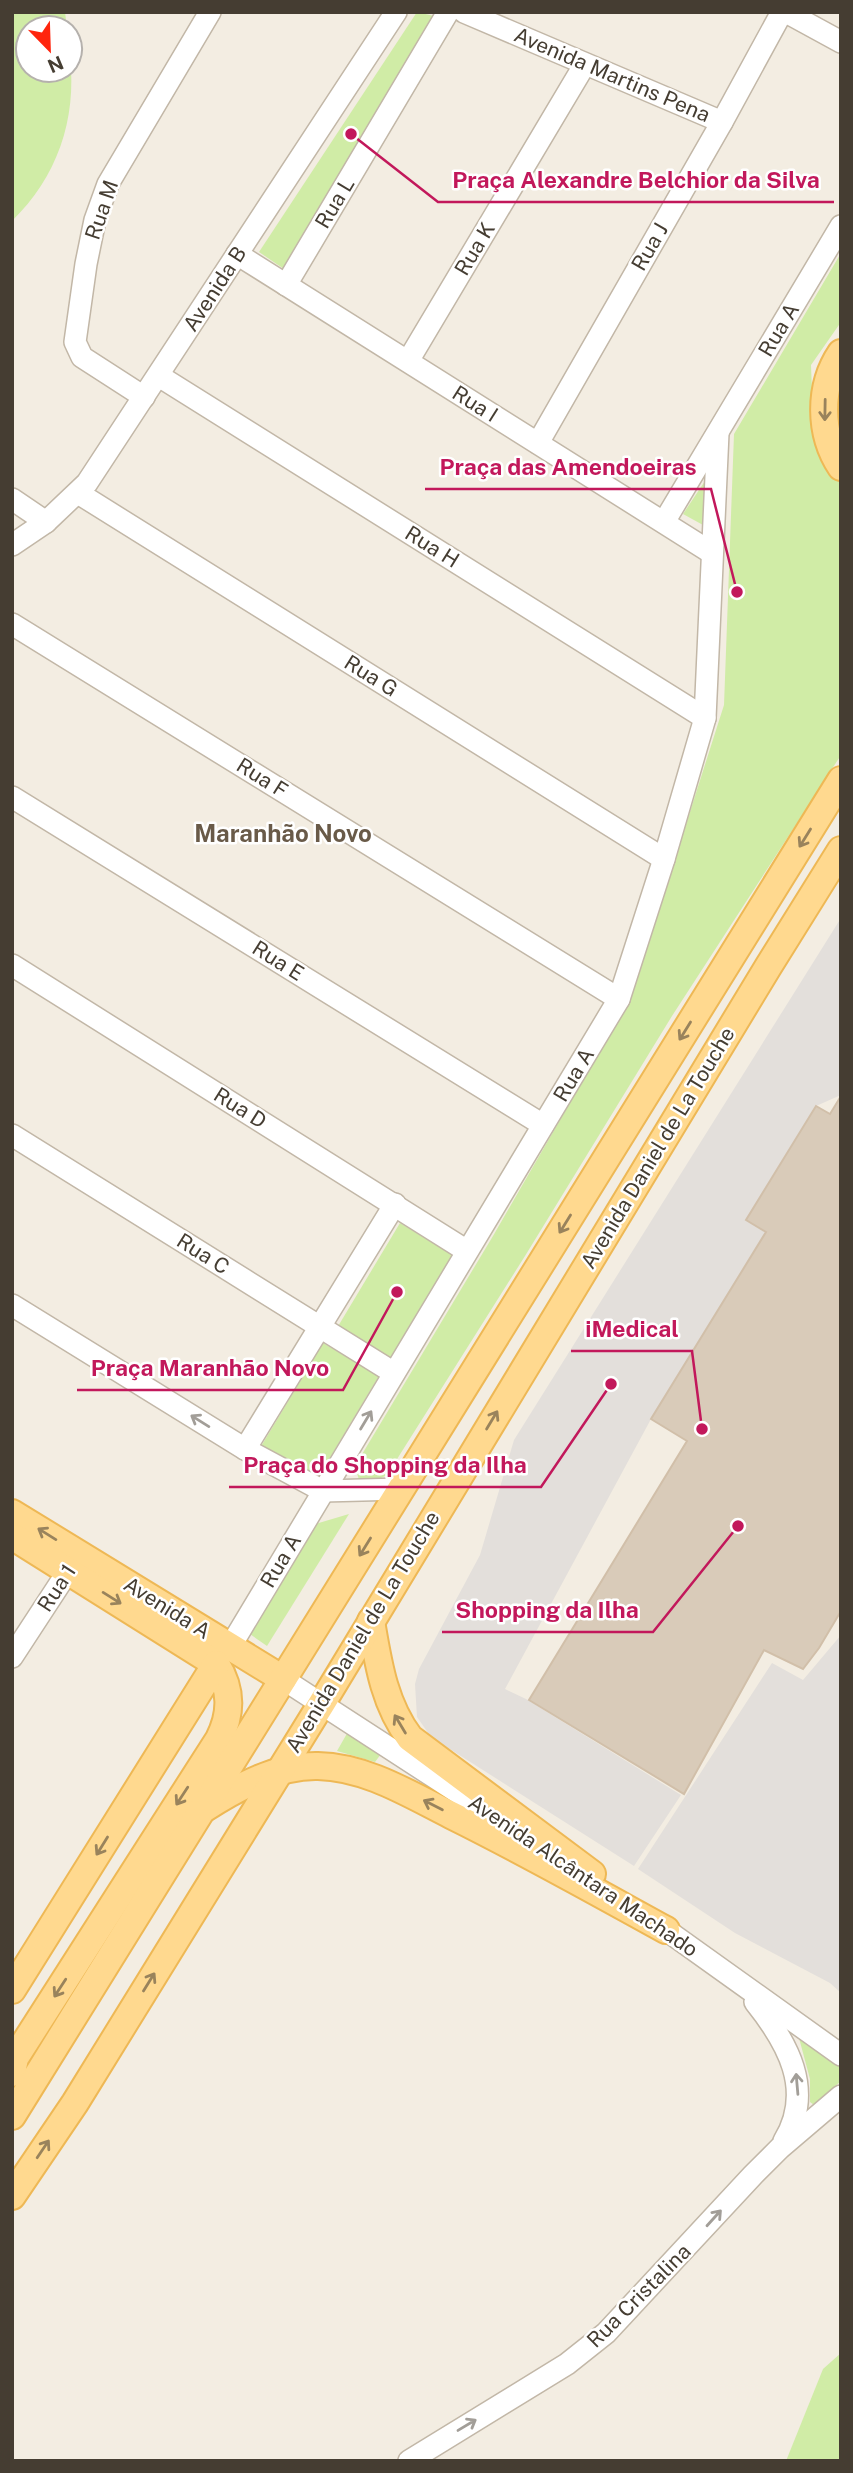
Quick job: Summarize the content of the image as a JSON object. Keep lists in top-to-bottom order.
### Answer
{
  "streets": {
    "main road": ["Rua A", "Avenida Daniel de La Touche", "Avenida A"],
    "street": [
      "Avenida Martins Pena",
      "Rua L",
      "Rua M",
      "Rua J",
      "Rua K",
      "Avenida B",
      "Rua I",
      "Rua H",
      "Rua G",
      "Rua F",
      "Rua E",
      "Rua D",
      "Rua C",
      "Rua 1",
      "Avenida Alcântara Machado",
      "Rua Cristalina"
    ]
  },
  "crossings": [
    ["Avenida Martins Pena", "Rua J"],
    ["Avenida Martins Pena", "Rua K"],
    ["Rua L", "Rua I"],
    ["Rua M", "Avenida B"],
    ["Rua J", "Rua I"],
    ["Rua K", "Rua I"],
    ["Avenida B", "Rua I"],
    ["Avenida B", "Rua H"],
    ["Avenida B", "Rua G"],
    ["Rua A", "Rua I"],
    ["Rua A", "Rua H"],
    ["Rua A", "Rua G"],
    ["Rua A", "Rua F"],
    ["Rua A", "Rua E"],
    ["Rua A", "Rua D"],
    ["Rua A", "Rua C"],
    ["Rua A", "Avenida A"],
    ["Avenida Daniel de La Touche", "Avenida A"],
    ["Avenida Daniel de La Touche", "Avenida Alcântara Machado"],
    ["Rua 1", "Avenida A"],
    ["Avenida A", "Avenida Alcântara Machado"]
  ],
  "one_way": ["Rua Cristalina"],
  "districts": ["Maranhão Novo"],
  "places": [
    "Praça Alexandre Belchior da Silva",
    "Praça das Amendoeiras",
    "Praça Maranhão Novo",
    "Praça do Shopping da Ilha",
    "iMedical",
    "Shopping da Ilha"
  ],
  "north": "bottom right"
}
